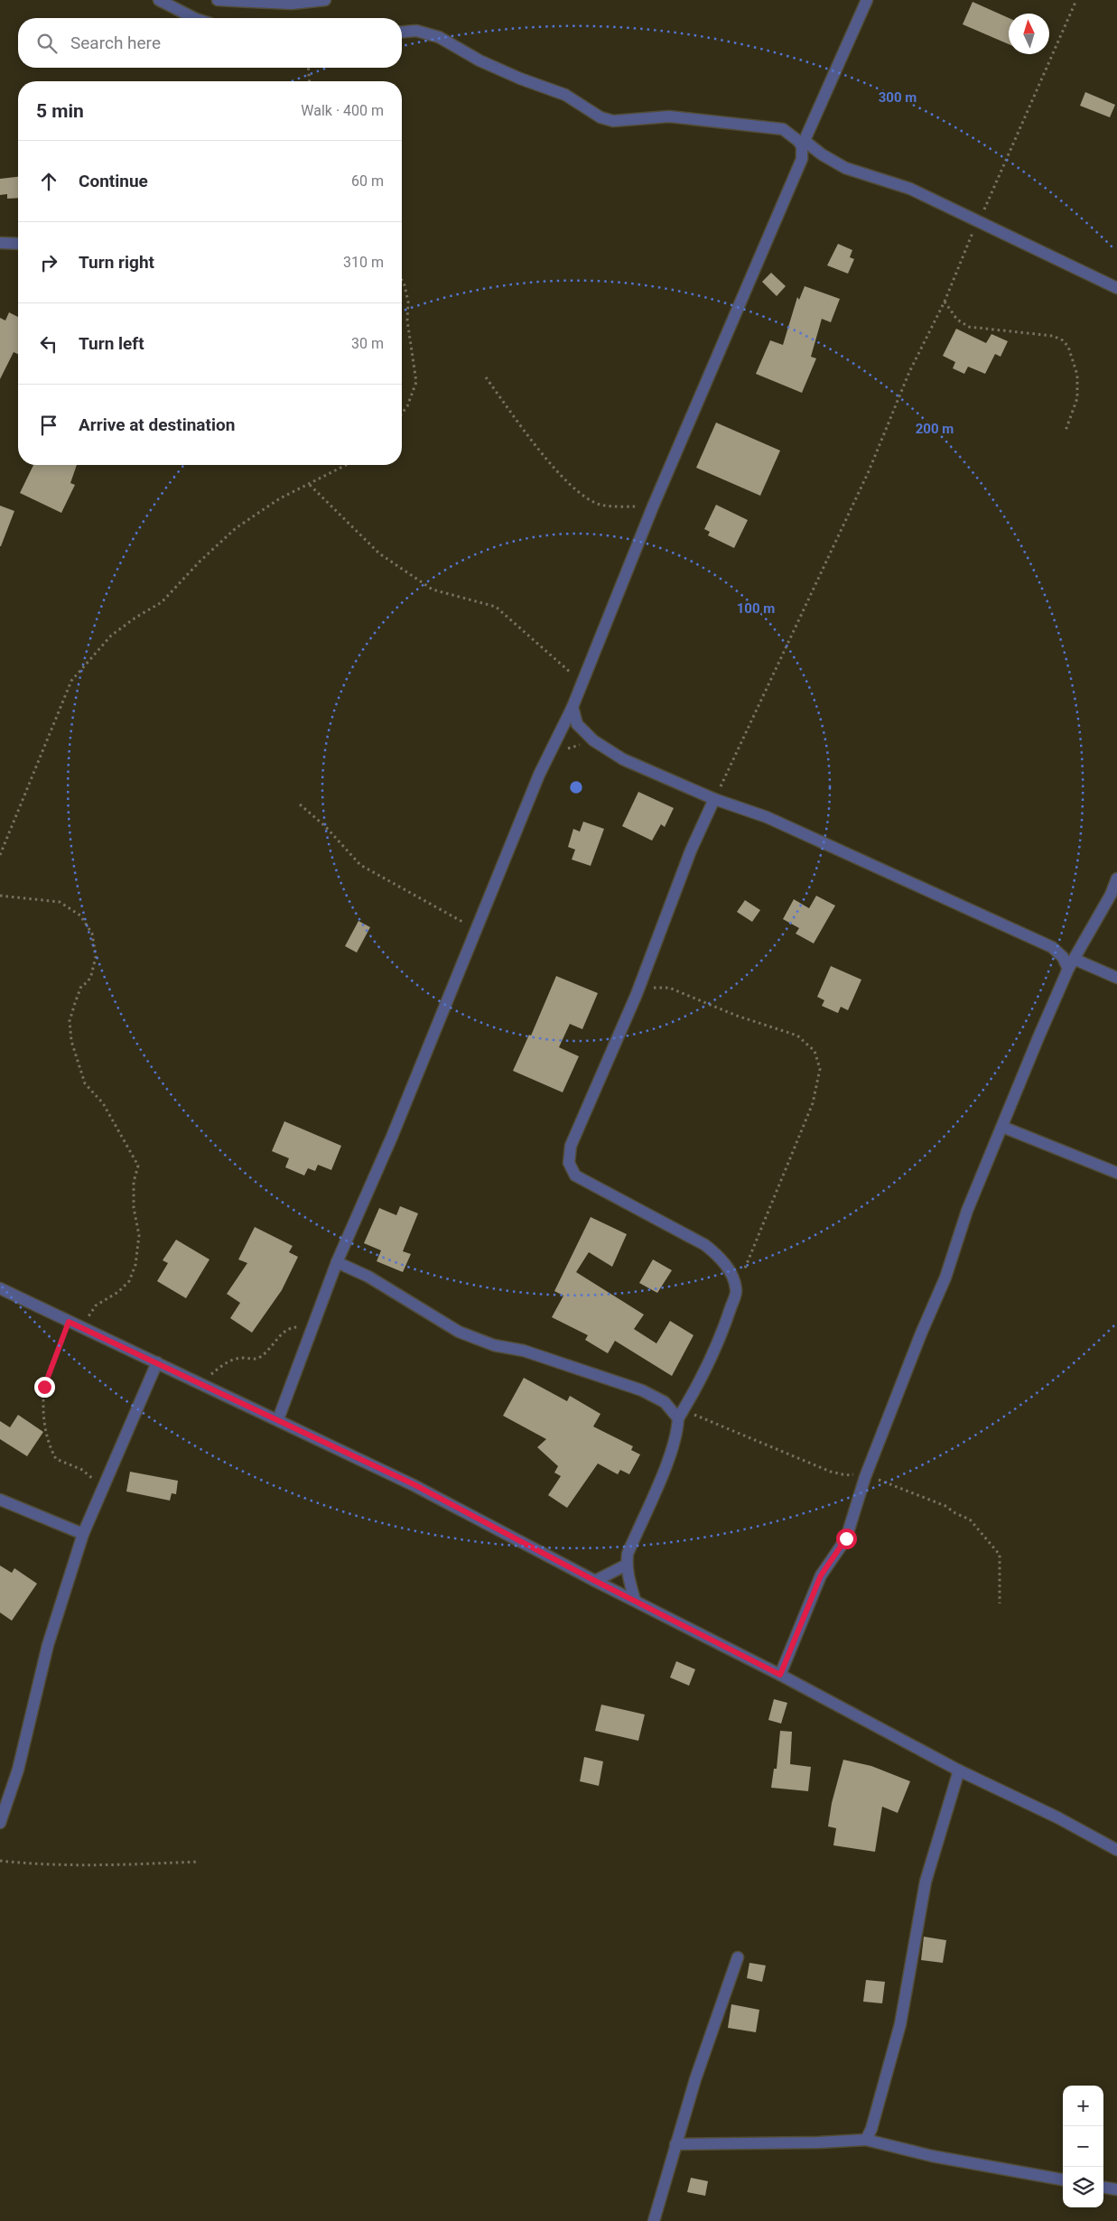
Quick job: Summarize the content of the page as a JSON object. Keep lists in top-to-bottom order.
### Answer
{
  "north": "top",
  "page": {
    "search": "Search here",
    "heading": ["5 min", "Walk · 400 m"],
    "list": [
      ["Continue", "60 m"],
      ["Turn right", "310 m"],
      ["Turn left", "30 m"],
      "Arrive at destination"
    ],
    "map_buttons": ["+", "−"]
  },
  "rings": ["300 m", "200 m", "100 m"]
}
